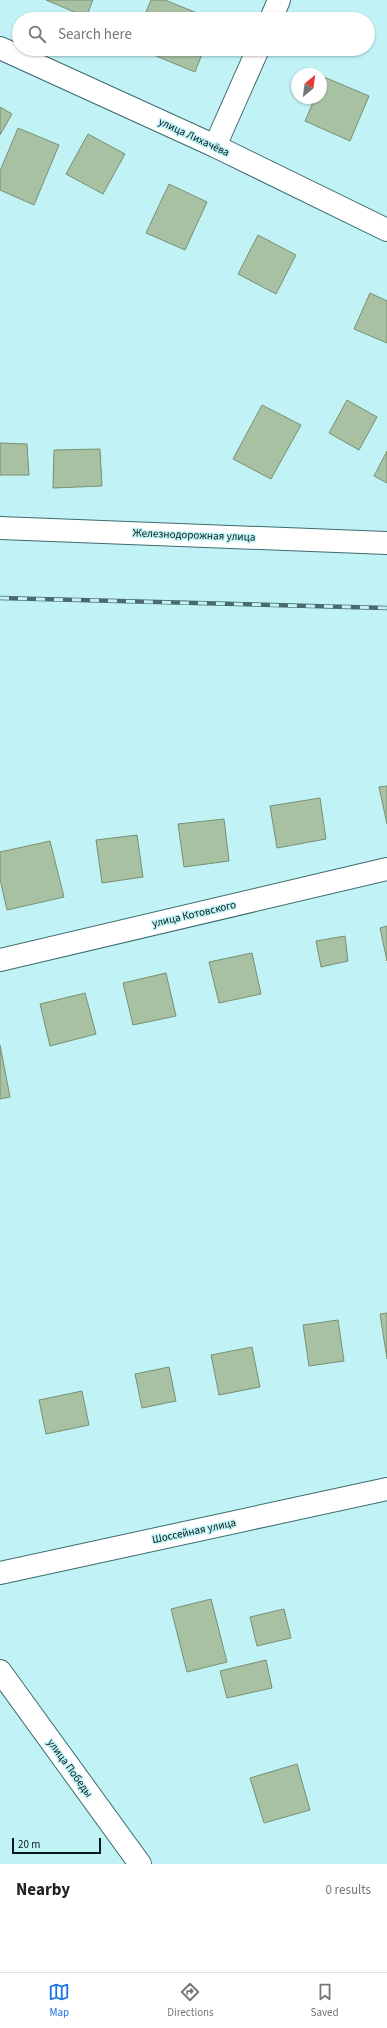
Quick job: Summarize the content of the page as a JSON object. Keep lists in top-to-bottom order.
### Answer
{
  "streets": {
    "street": [
      "улица Лихачёва",
      "Железнодорожная улица",
      "улица Котовского",
      "Шоссейная улица",
      "улица Победы"
    ]
  },
  "scale_bar": "20 m",
  "north": "top right",
  "page": {
    "search": "Search here",
    "scale": "20 m",
    "heading": ["Nearby", "0 results"],
    "nav": ["Map", "Directions", "Saved"]
  }
}
